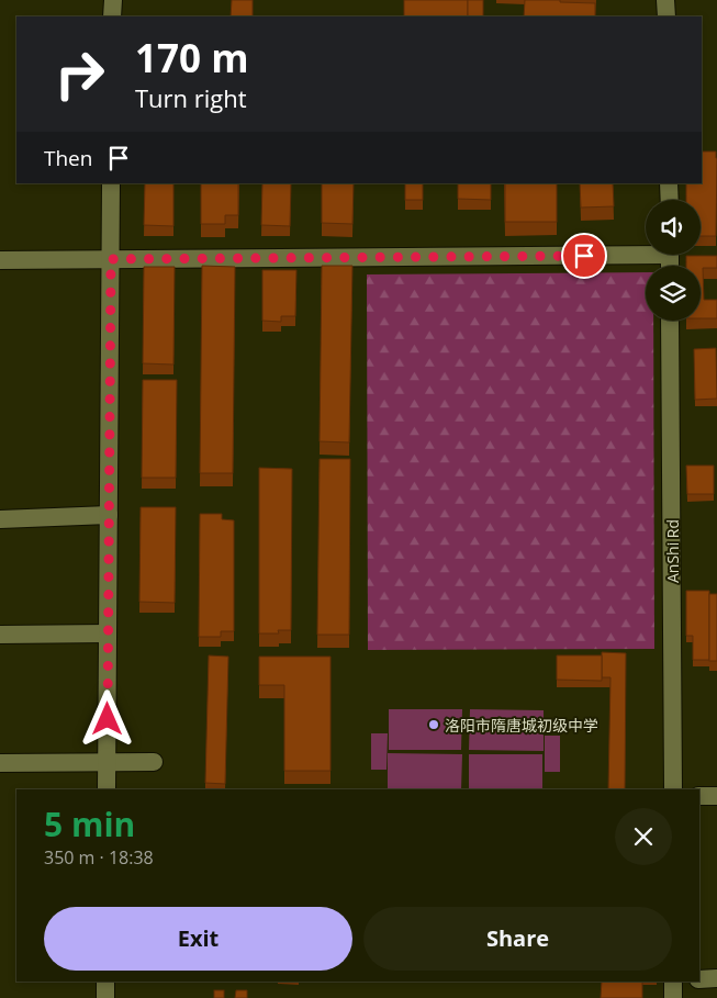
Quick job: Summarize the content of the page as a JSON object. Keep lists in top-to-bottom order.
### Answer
{
  "streets": {
    "street": ["AnShi Rd"]
  },
  "places": ["洛阳市隋唐城初级中学"],
  "page": {
    "turn": ["170 m", "Turn right"],
    "then": "Then",
    "heading": ["5 min", "350 m · 18:38"],
    "buttons": ["Exit", "Share"]
  }
}
